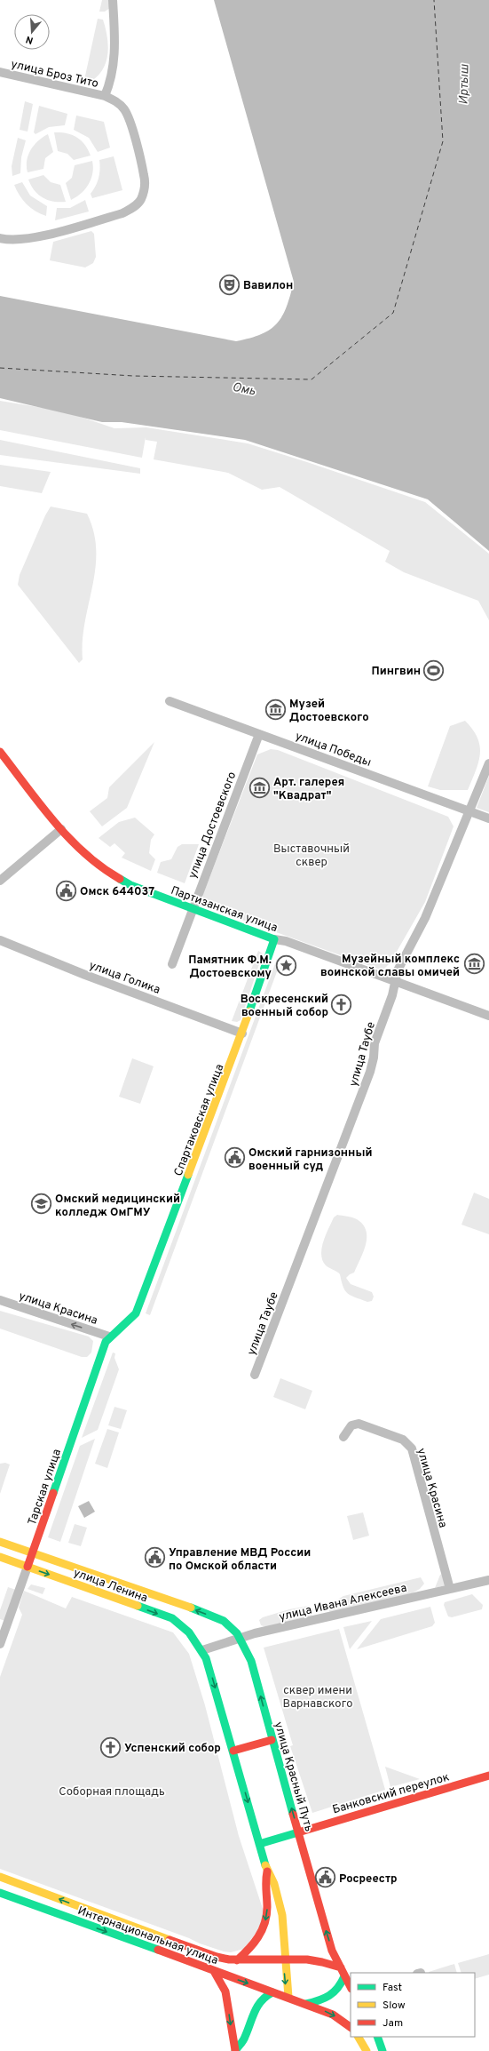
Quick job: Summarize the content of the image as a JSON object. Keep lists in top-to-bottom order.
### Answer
{
  "streets": {
    "main road": [
      "Партизанская улица",
      "Спартаковская улица",
      "Тарская улица",
      "улица Ленина",
      "улица Красный Путь",
      "Банковский переулок",
      "Интернациональная улица"
    ],
    "street": [
      "улица Броз Тито",
      "улица Победы",
      "улица Достоевского",
      "улица Голика",
      "улица Таубе",
      "улица Красина",
      "улица Ивана Алексеева"
    ]
  },
  "crossings": [
    ["улица Победы", "улица Достоевского"],
    ["улица Победы", "улица Таубе"],
    ["улица Достоевского", "Партизанская улица"],
    ["Партизанская улица", "улица Таубе"],
    ["Партизанская улица", "Спартаковская улица"],
    ["улица Голика", "Спартаковская улица"],
    ["Спартаковская улица", "улица Красина"],
    ["Спартаковская улица", "Тарская улица"],
    ["улица Красина", "Тарская улица"],
    ["улица Красина", "улица Ивана Алексеева"],
    ["Тарская улица", "улица Ленина"],
    ["улица Ленина", "улица Ивана Алексеева"],
    ["улица Ленина", "улица Красный Путь"],
    ["улица Ивана Алексеева", "улица Красный Путь"],
    ["улица Красный Путь", "Банковский переулок"],
    ["улица Красный Путь", "Интернациональная улица"]
  ],
  "water": ["Иртыш", "Омь"],
  "parks": ["Выставочный сквер", "сквер имени Варнавского", "Соборная площадь"],
  "places": {
    "theatre": ["Вавилон"],
    "sports": ["Пингвин"],
    "museum": ["Музей Достоевского", "Арт. галерея \"Квадрат\"", "Музейный комплекс воинской славы омичей"],
    "public building": [
      "Омск 644037",
      "Омский гарнизонный военный суд",
      "Управление МВД России по Омской области",
      "Росреестр"
    ],
    "place": ["Памятник Ф.М. Достоевскому"],
    "church": ["Воскресенский военный собор", "Успенский собор"],
    "school or university": ["Омский медицинский колледж ОмГМУ"]
  },
  "legend": ["Fast", "Slow", "Jam"],
  "north": "bottom"
}
